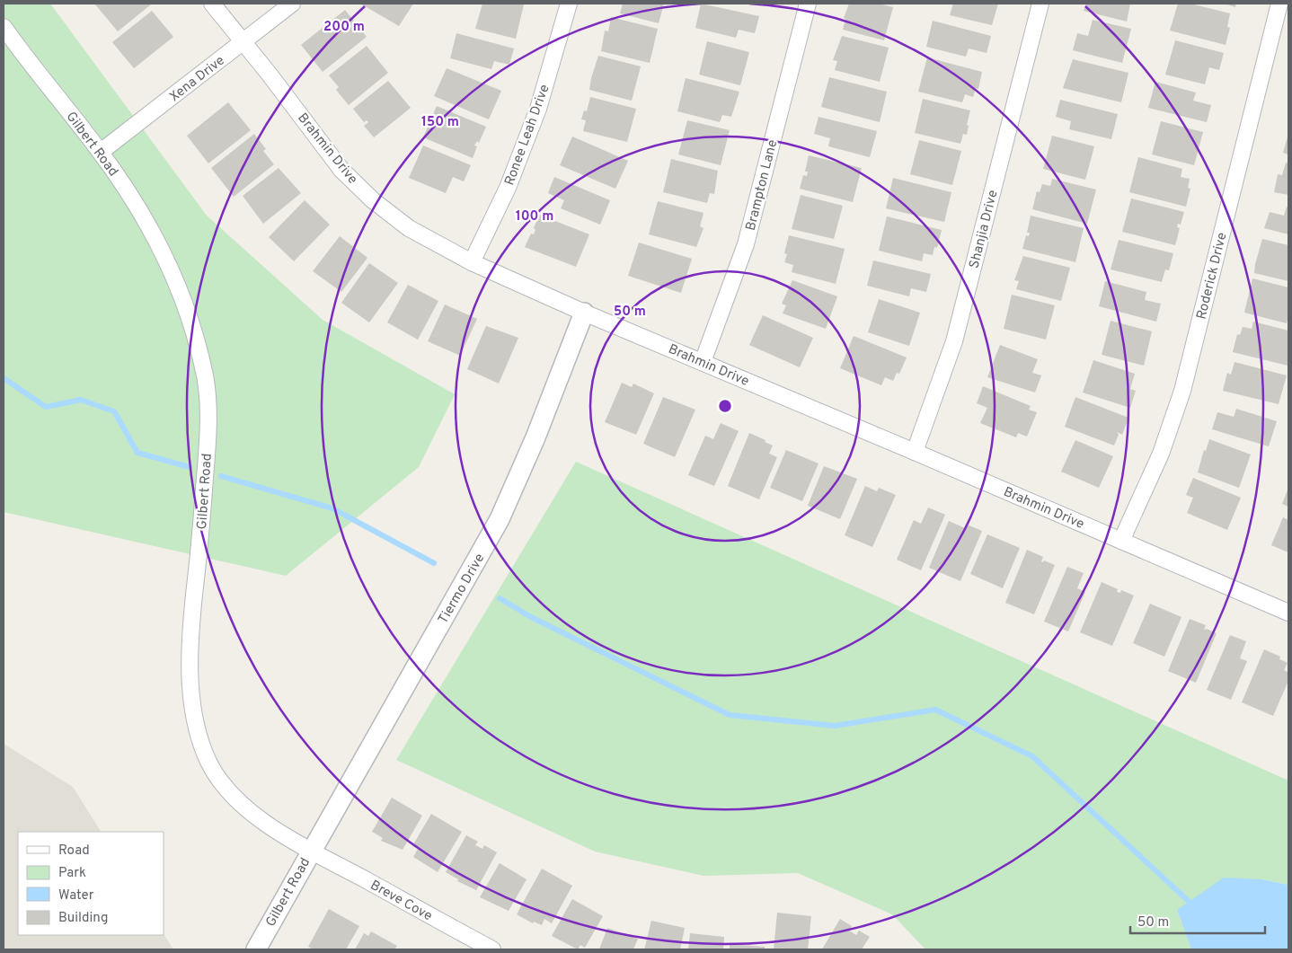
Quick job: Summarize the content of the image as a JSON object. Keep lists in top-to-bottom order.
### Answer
{
  "streets": {
    "street": [
      "Xena Drive",
      "Ronee Leah Drive",
      "Gilbert Road",
      "Brahmin Drive",
      "Brampton Lane",
      "Shanjia Drive",
      "Roderick Drive",
      "Tiermo Drive",
      "Breve Cove"
    ]
  },
  "crossings": [
    ["Xena Drive", "Gilbert Road"],
    ["Xena Drive", "Brahmin Drive"],
    ["Ronee Leah Drive", "Brahmin Drive"],
    ["Gilbert Road", "Tiermo Drive"],
    ["Gilbert Road", "Breve Cove"],
    ["Brahmin Drive", "Brampton Lane"],
    ["Brahmin Drive", "Shanjia Drive"],
    ["Brahmin Drive", "Roderick Drive"],
    ["Brahmin Drive", "Tiermo Drive"],
    ["Tiermo Drive", "Breve Cove"]
  ],
  "legend": [
    "Road",
    "Park",
    "Water",
    "Building"
  ],
  "scale_bar": "50 m",
  "rings": [
    "200 m",
    "150 m",
    "100 m",
    "50 m"
  ]
}
